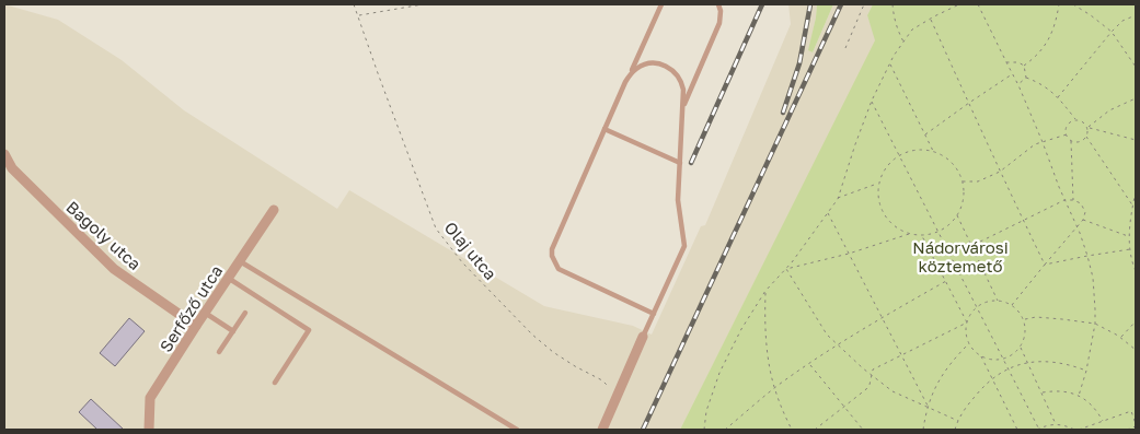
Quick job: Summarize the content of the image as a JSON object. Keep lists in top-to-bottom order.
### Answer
{
  "streets": {
    "street": ["Bagoly utca", "Serfőző utca"],
    "path": ["Olaj utca"]
  },
  "crossings": [
    ["Bagoly utca", "Serfőző utca"]
  ],
  "parks": ["Nádorvárosi köztemető"]
}
